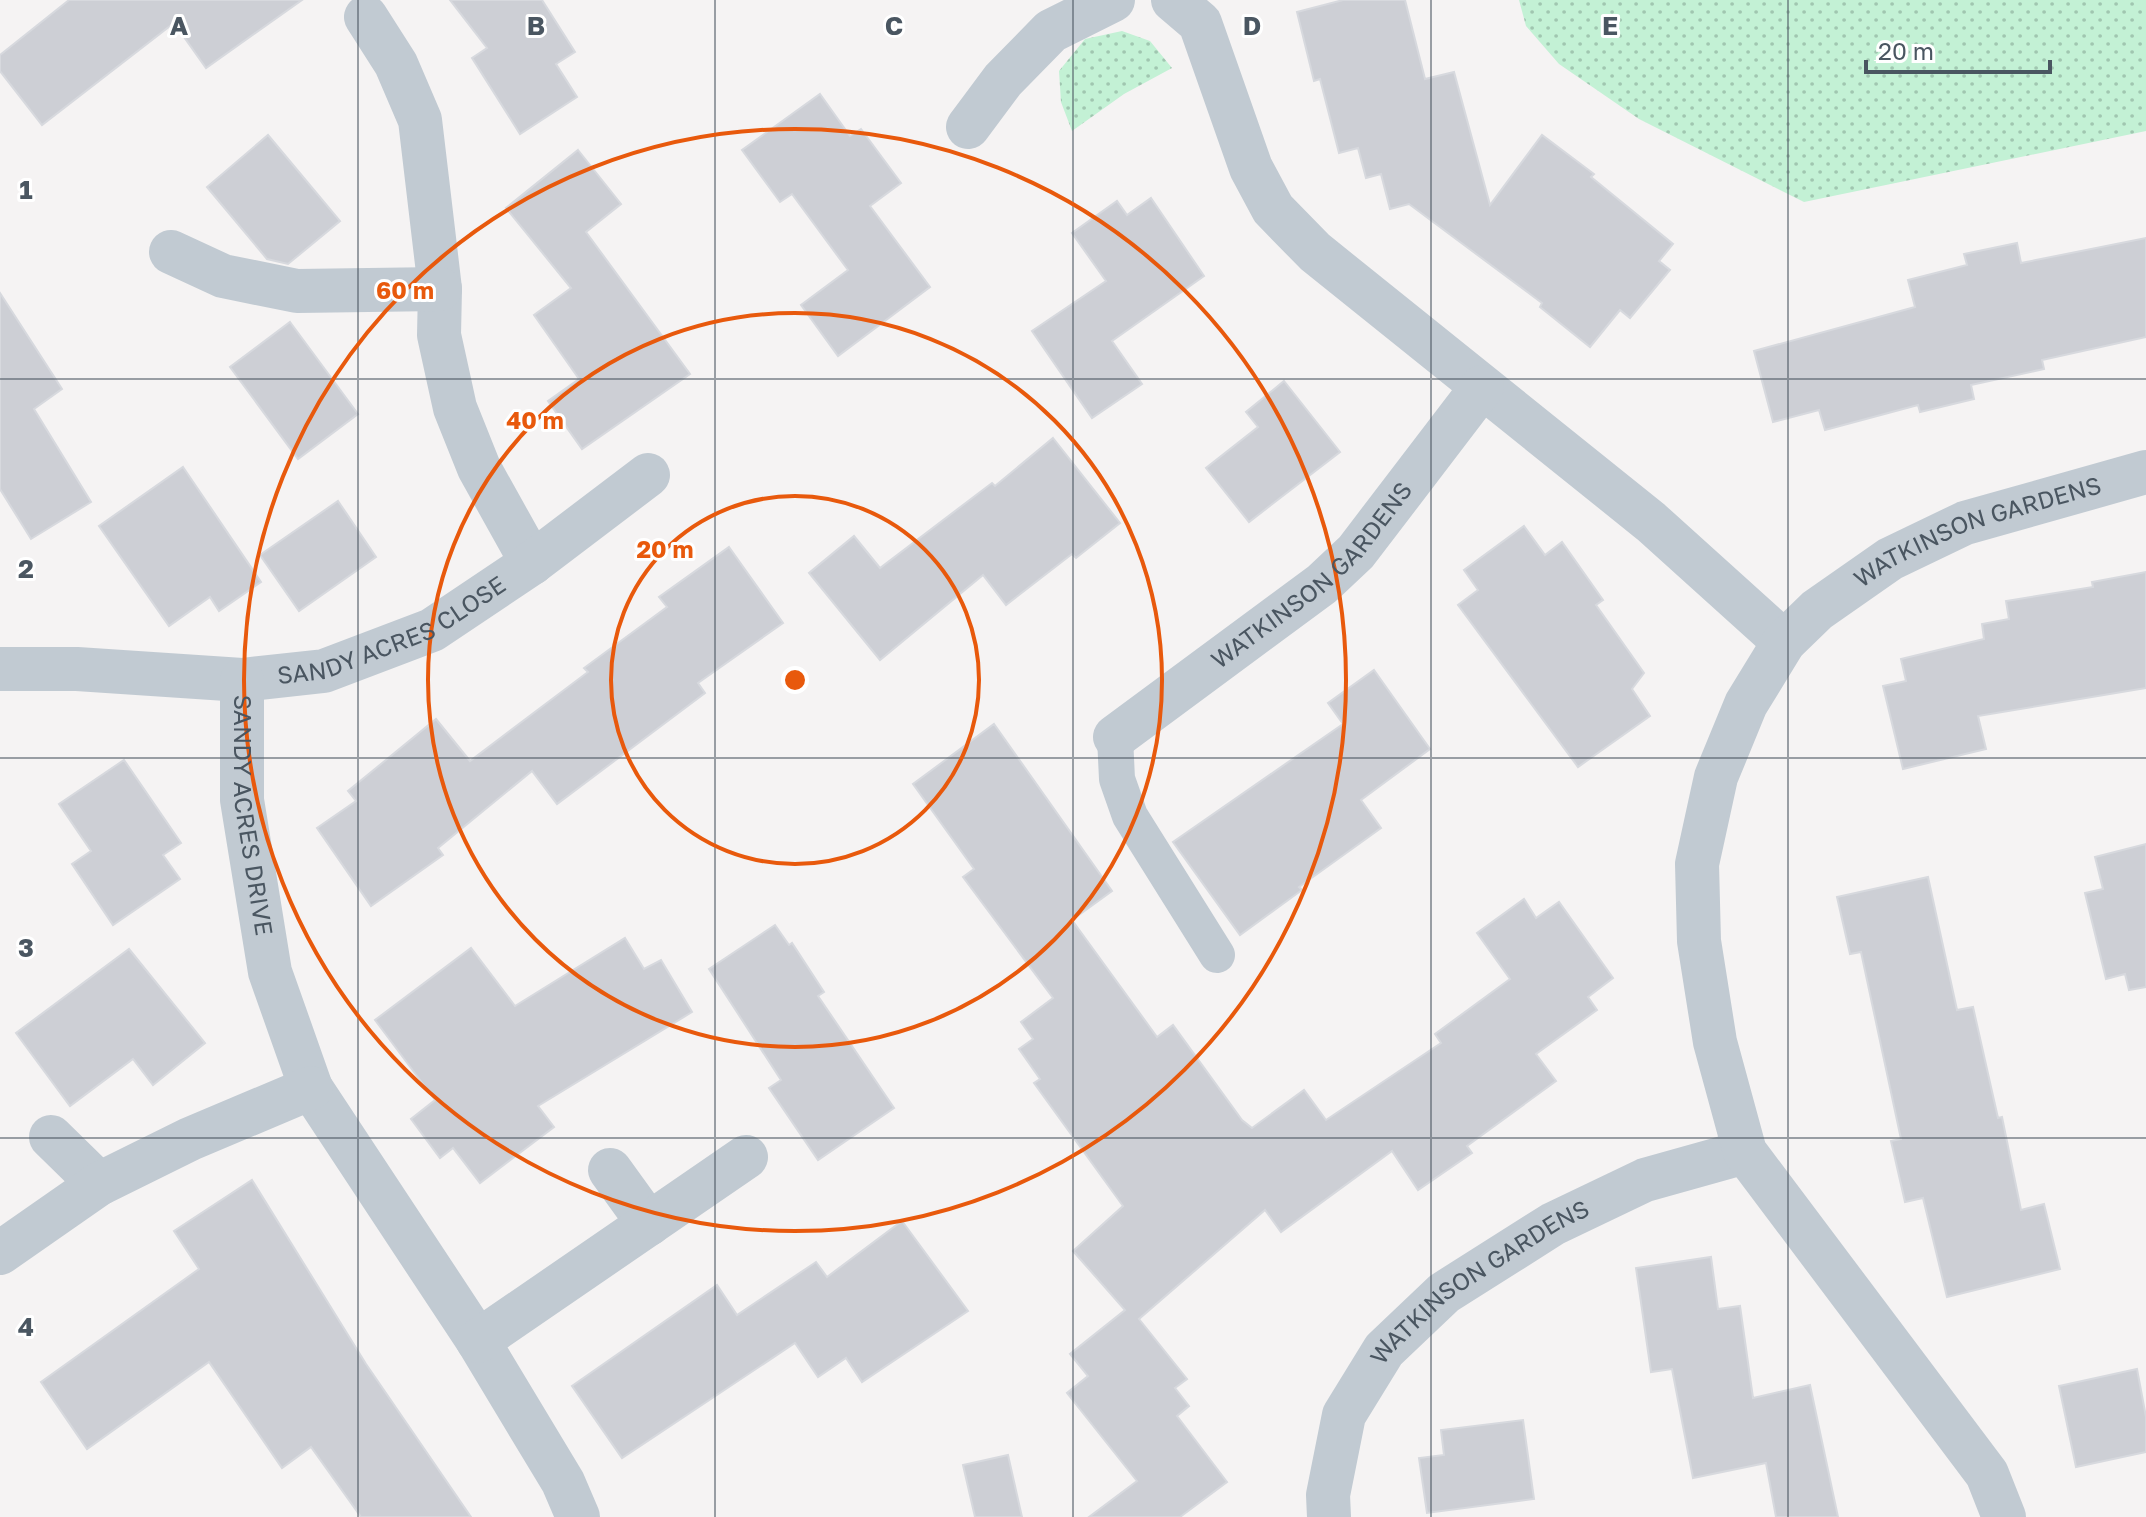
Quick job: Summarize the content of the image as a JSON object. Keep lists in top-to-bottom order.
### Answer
{
  "streets": {
    "street": ["WATKINSON GARDENS", "SANDY ACRES CLOSE", "SANDY ACRES DRIVE"]
  },
  "crossings": [
    ["SANDY ACRES CLOSE", "SANDY ACRES DRIVE"]
  ],
  "scale_bar": "20 m",
  "grid": {
    "columns": [
      "A",
      "B",
      "C",
      "D",
      "E"
    ],
    "rows": [
      "1",
      "2",
      "3",
      "4"
    ]
  },
  "rings": ["60 m", "40 m", "20 m"]
}
